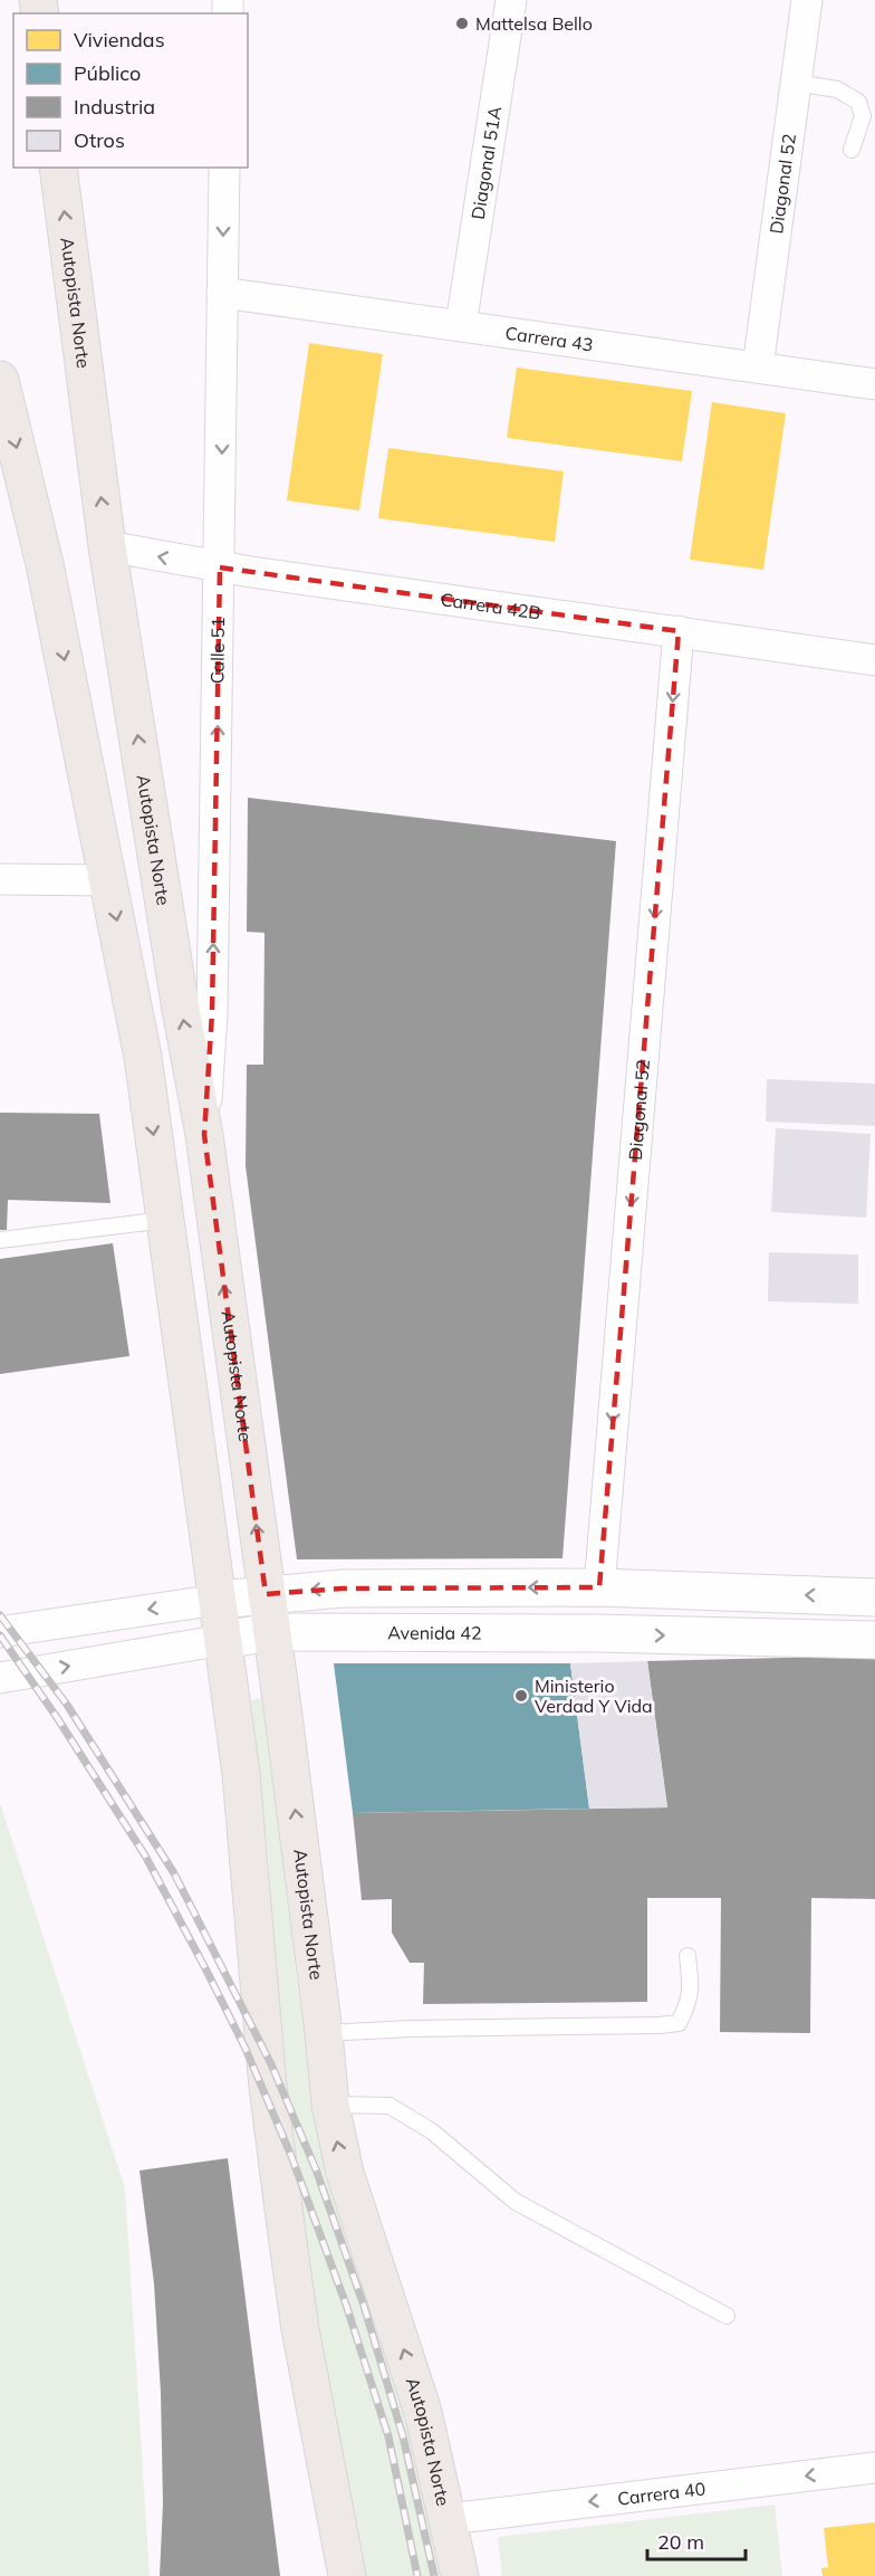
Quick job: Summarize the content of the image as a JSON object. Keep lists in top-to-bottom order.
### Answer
{
  "streets": {
    "main road": ["Autopista Norte"],
    "street": [
      "Diagonal 51A",
      "Diagonal 52",
      "Carrera 43",
      "Carrera 42B",
      "Calle 51",
      "Avenida 42",
      "Carrera 40"
    ]
  },
  "crossings": [
    ["Diagonal 51A", "Carrera 43"],
    ["Diagonal 52", "Carrera 43"],
    ["Diagonal 52", "Carrera 42B"],
    ["Autopista Norte", "Carrera 42B"],
    ["Autopista Norte", "Calle 51"],
    ["Autopista Norte", "Avenida 42"],
    ["Autopista Norte", "Carrera 40"],
    ["Carrera 43", "Calle 51"],
    ["Carrera 42B", "Calle 51"]
  ],
  "one_way": ["Diagonal 52", "Carrera 40"],
  "places": ["Mattelsa Bello", "Ministerio Verdad Y Vida"],
  "legend": [
    "Viviendas",
    "Público",
    "Industria",
    "Otros"
  ],
  "scale_bar": "20 m"
}
